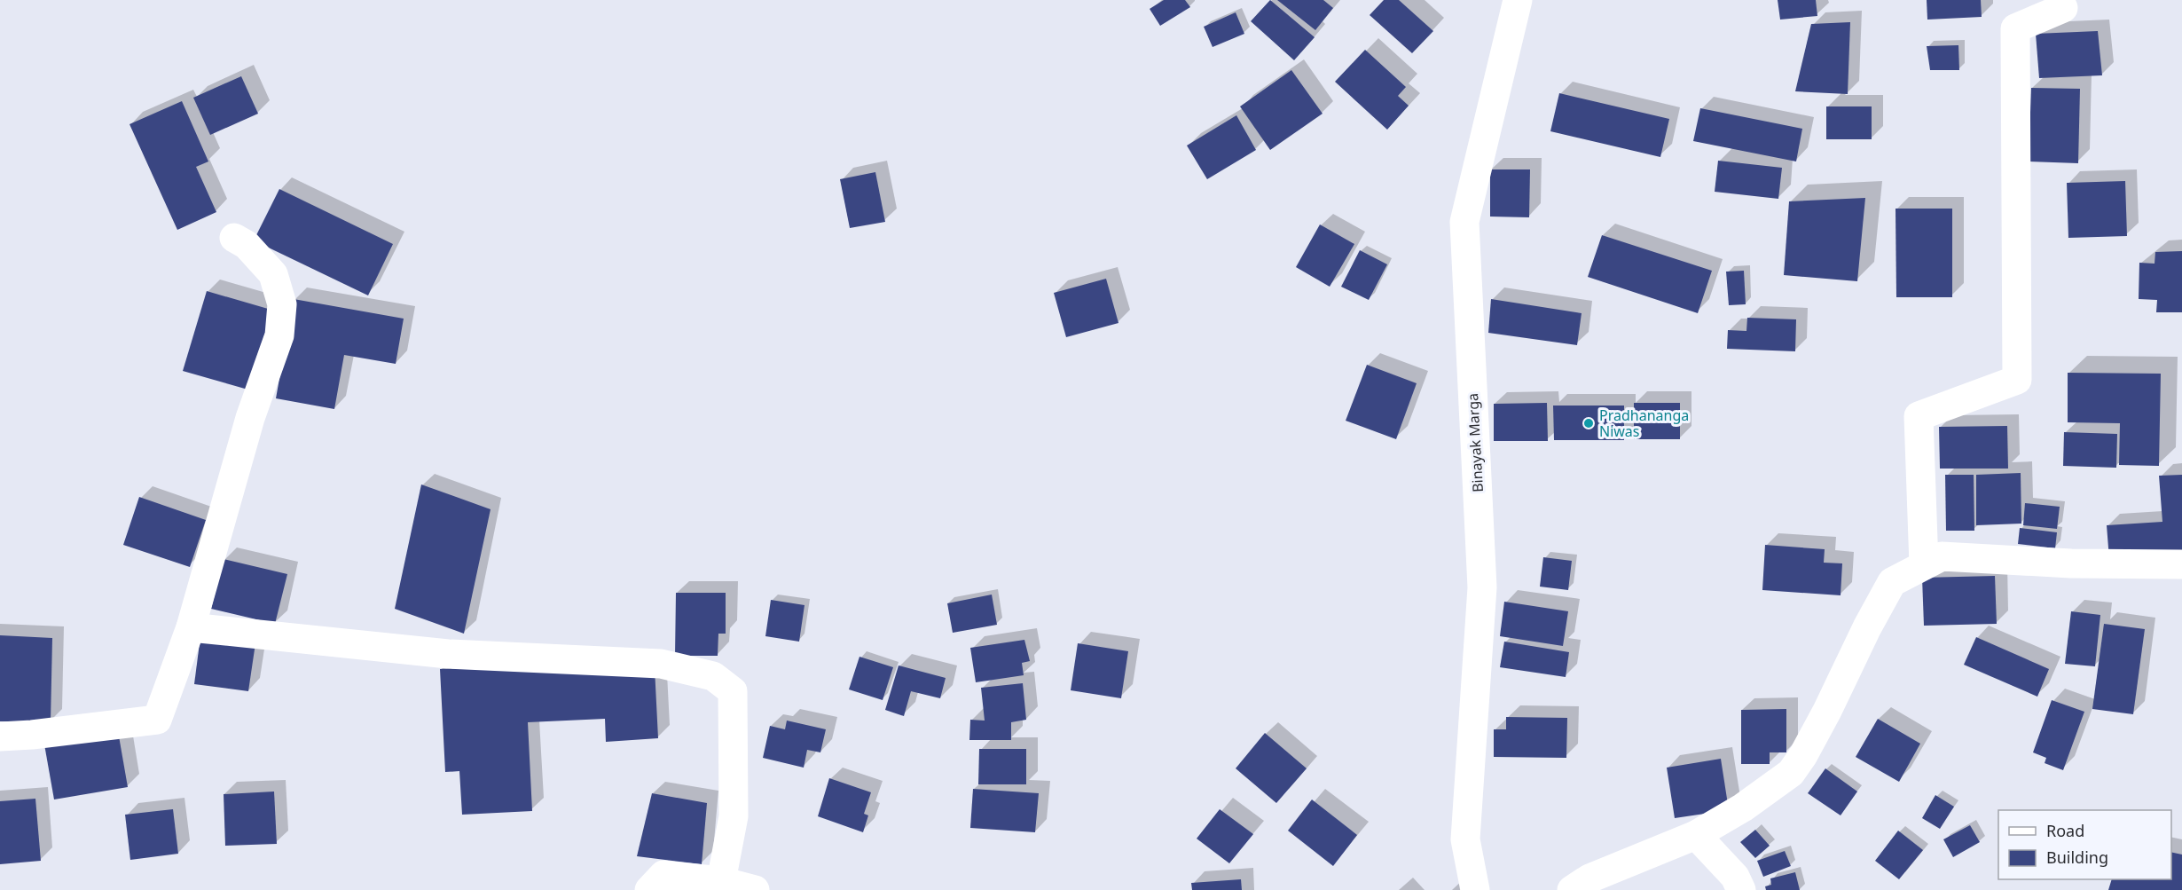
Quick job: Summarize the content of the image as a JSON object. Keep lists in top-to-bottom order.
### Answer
{
  "streets": {
    "street": ["Binayak Marga"]
  },
  "places": ["Pradhananga Niwas"],
  "legend": ["Road", "Building"]
}
